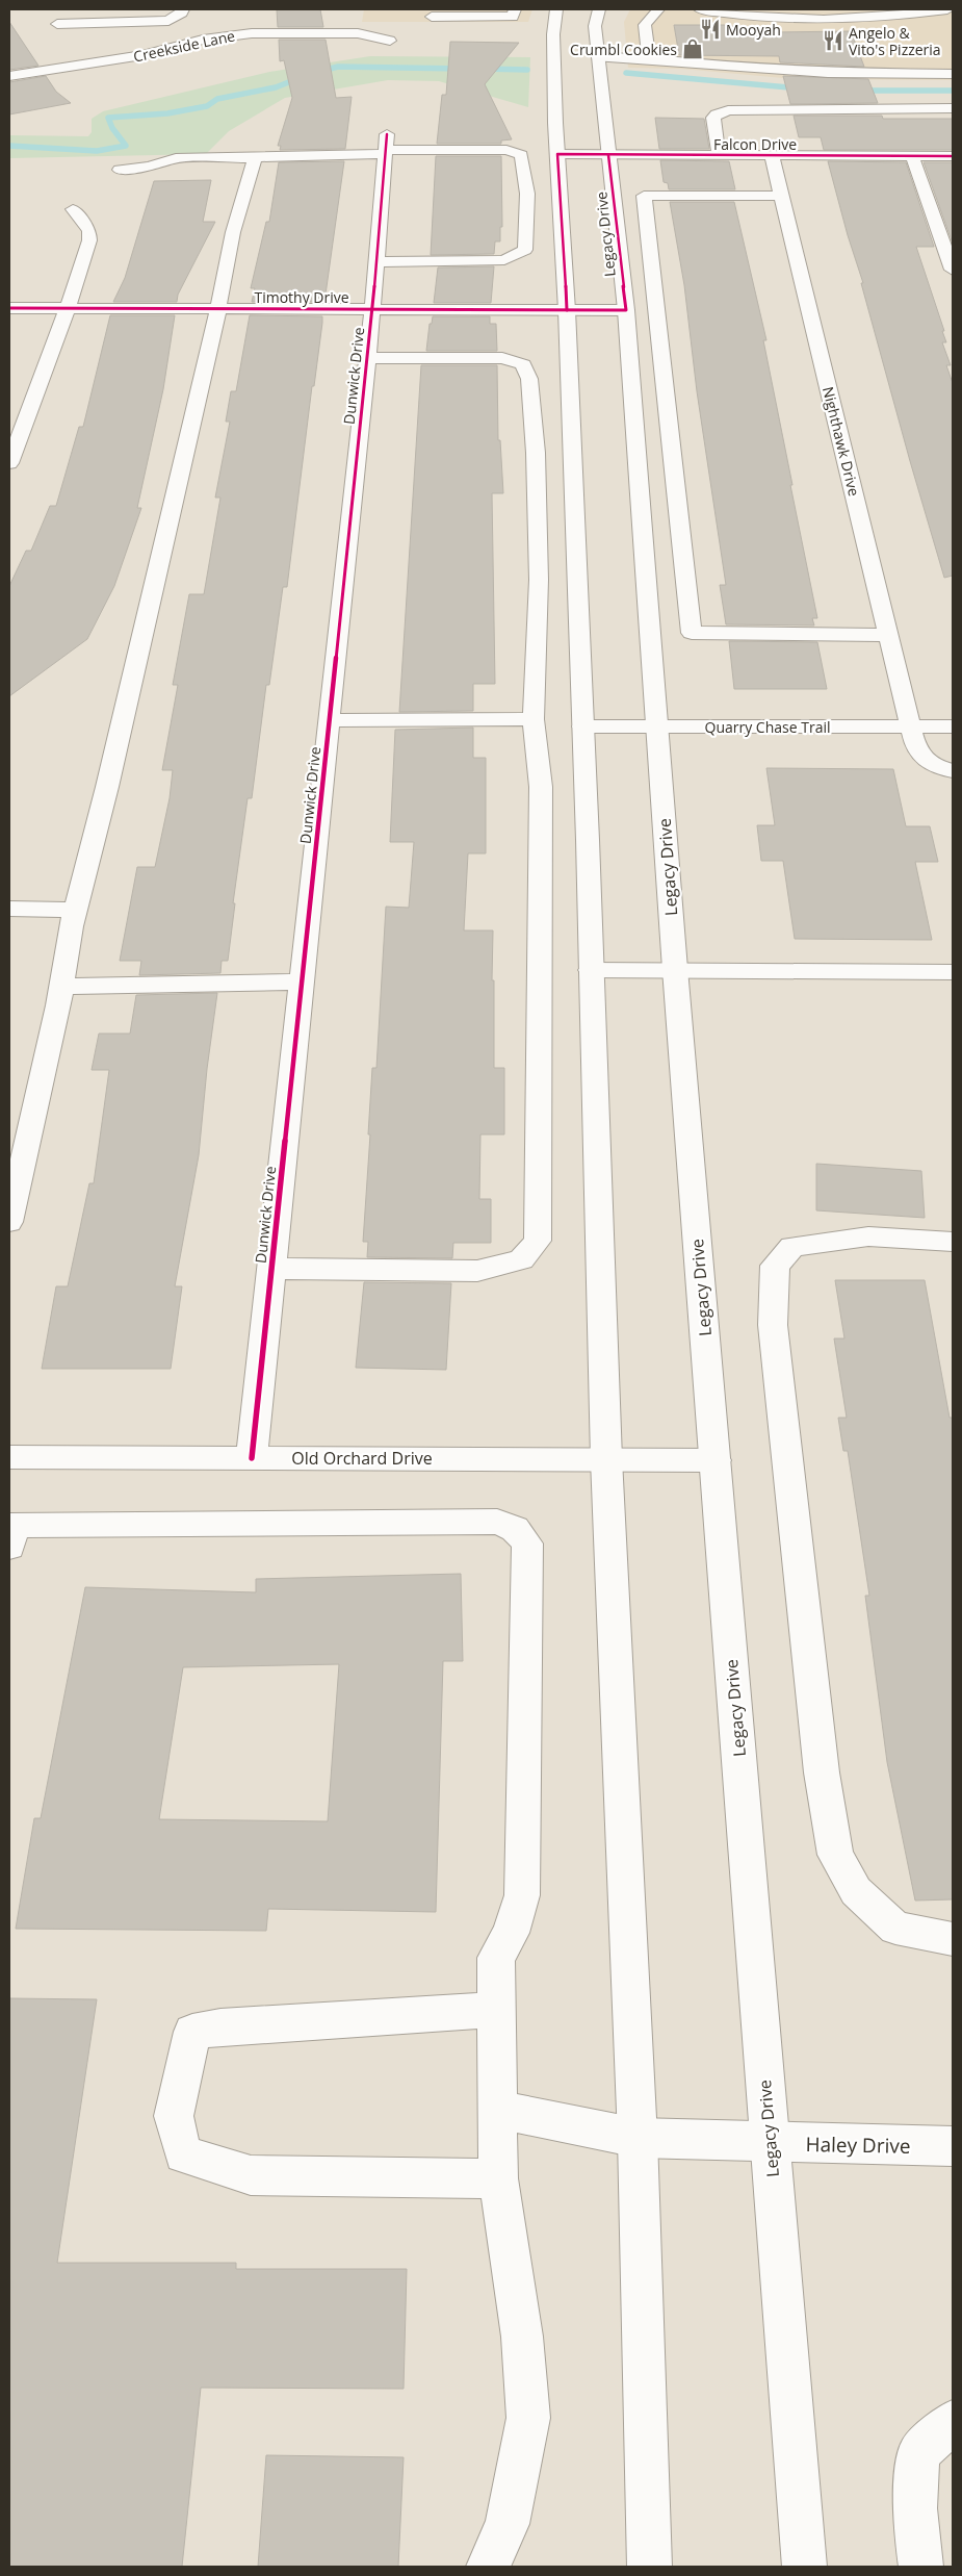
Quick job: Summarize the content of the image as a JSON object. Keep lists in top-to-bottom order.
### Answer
{
  "streets": {
    "street": [
      "Creekside Lane",
      "Falcon Drive",
      "Legacy Drive",
      "Timothy Drive",
      "Dunwick Drive",
      "Nighthawk Drive",
      "Quarry Chase Trail",
      "Old Orchard Drive",
      "Haley Drive"
    ]
  },
  "crossings": [
    ["Falcon Drive", "Legacy Drive"],
    ["Falcon Drive", "Nighthawk Drive"],
    ["Legacy Drive", "Timothy Drive"],
    ["Legacy Drive", "Quarry Chase Trail"],
    ["Legacy Drive", "Old Orchard Drive"],
    ["Legacy Drive", "Haley Drive"],
    ["Timothy Drive", "Dunwick Drive"],
    ["Dunwick Drive", "Old Orchard Drive"],
    ["Nighthawk Drive", "Quarry Chase Trail"]
  ],
  "places": {
    "restaurant": ["Mooyah", "Angelo & Vito's Pizzeria"],
    "shop": ["Crumbl Cookies"]
  }
}
